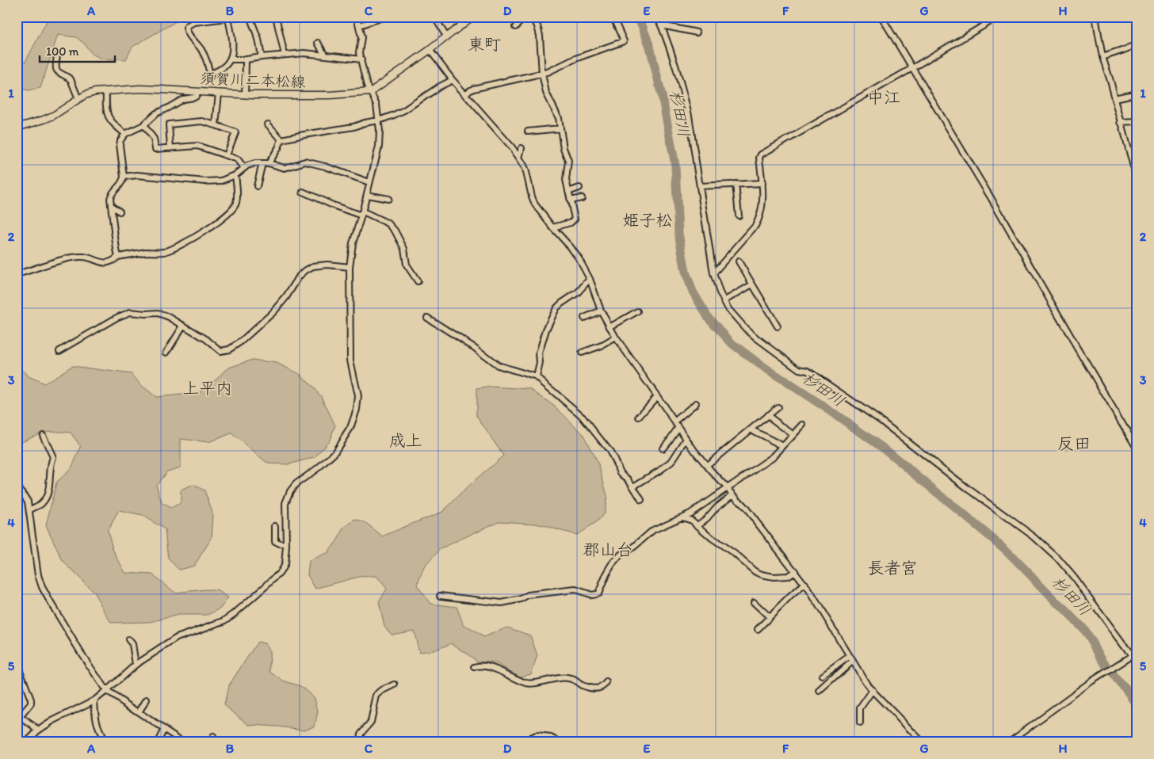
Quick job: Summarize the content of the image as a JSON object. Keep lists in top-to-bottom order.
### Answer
{
  "streets": {
    "main road": ["須賀川二本松線"]
  },
  "districts": [
    "東町",
    "中江",
    "姫子松",
    "上平内",
    "成上",
    "反田",
    "郡山台",
    "長者宮"
  ],
  "water": ["杉田川"],
  "scale_bar": "100 m",
  "grid": {
    "columns": [
      "A",
      "B",
      "C",
      "D",
      "E",
      "F",
      "G",
      "H"
    ],
    "rows": [
      "1",
      "2",
      "3",
      "4",
      "5"
    ]
  }
}
